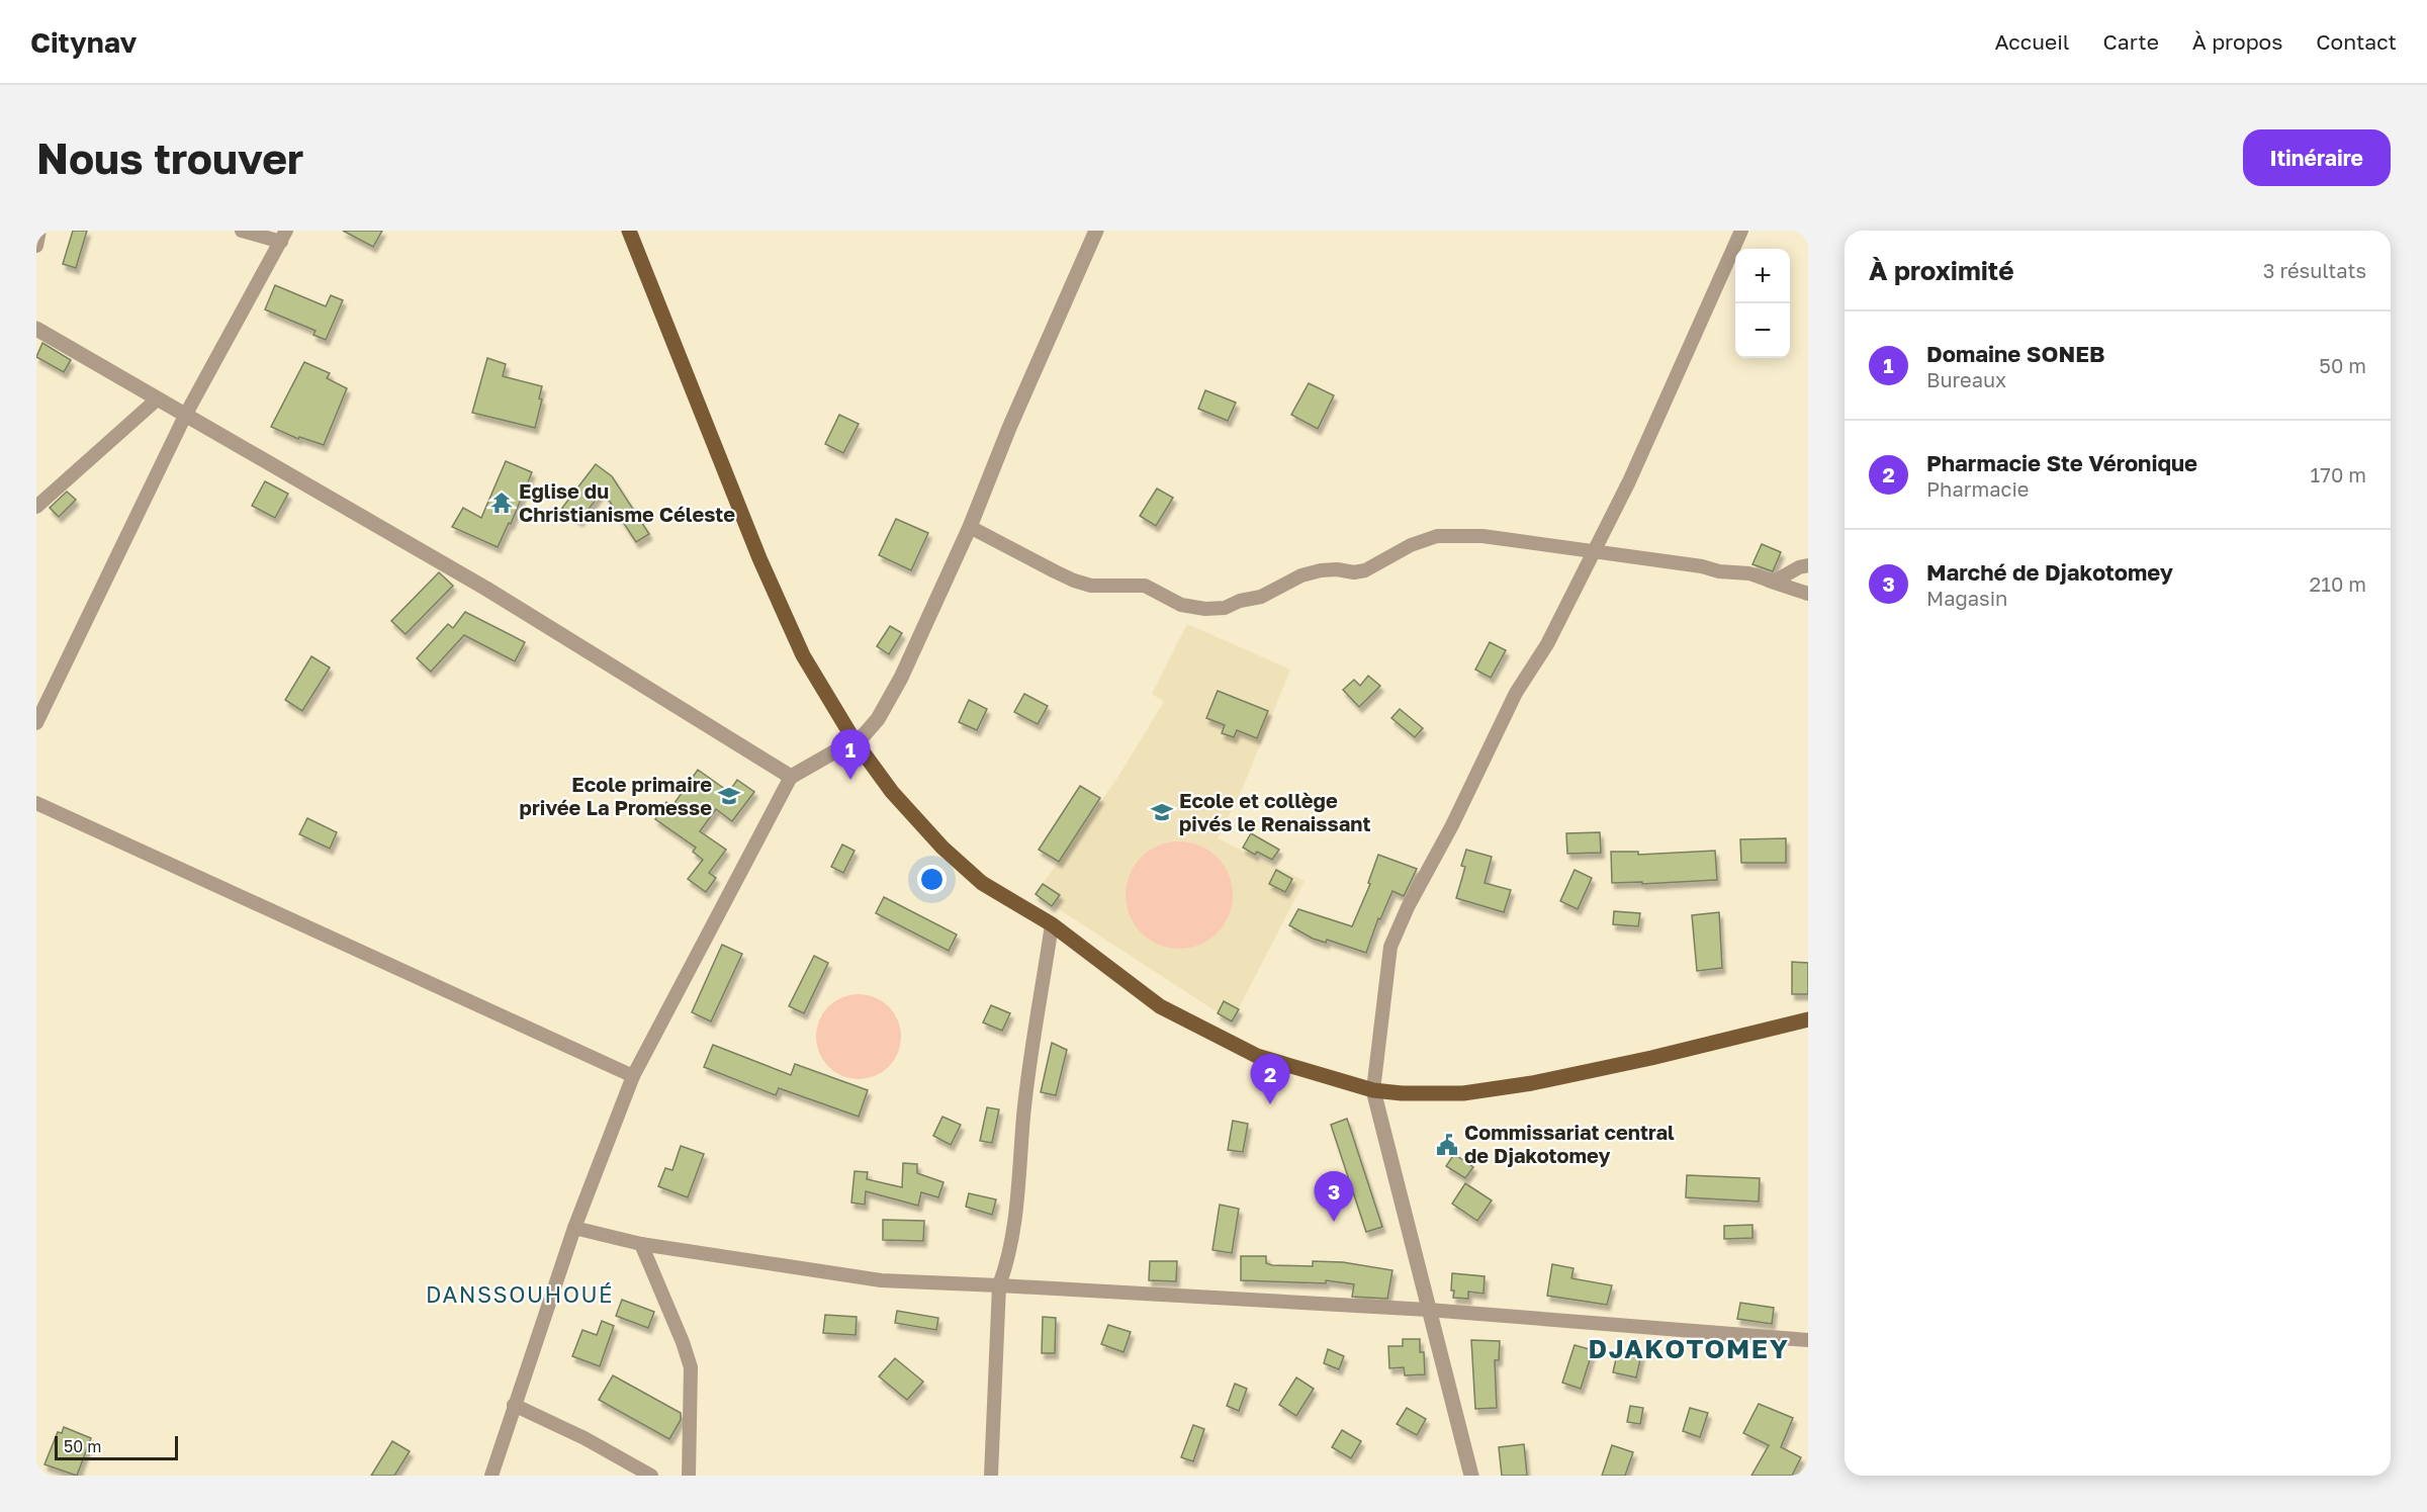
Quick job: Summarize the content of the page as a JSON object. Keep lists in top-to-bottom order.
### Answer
{
  "districts": ["DANSSOUHOUÉ", "DJAKOTOMEY"],
  "places": {
    "temple": ["Eglise du Christianisme Céleste"],
    "school or university": ["Ecole primaire privée La Promesse", "Ecole et collège pivés le Renaissant"],
    "public building": ["Commissariat central de Djakotomey"]
  },
  "scale_bar": "50 m",
  "page": {
    "header": "Citynav",
    "nav": [
      "Accueil",
      "Carte",
      "À propos",
      "Contact"
    ],
    "buttons": "Itinéraire",
    "title": "Nous trouver",
    "heading": ["À proximité", "3 résultats"],
    "map_buttons": ["+", "−"],
    "list": [
      {
        "mark": "1",
        "name": "Domaine SONEB",
        "note": "Bureaux",
        "value": "50 m"
      },
      {
        "mark": "2",
        "name": "Pharmacie Ste Véronique",
        "note": "Pharmacie",
        "value": "170 m"
      },
      {
        "mark": "3",
        "name": "Marché de Djakotomey",
        "note": "Magasin",
        "value": "210 m"
      }
    ],
    "pins": ["1", "2", "3"],
    "scale": "50 m"
  }
}
